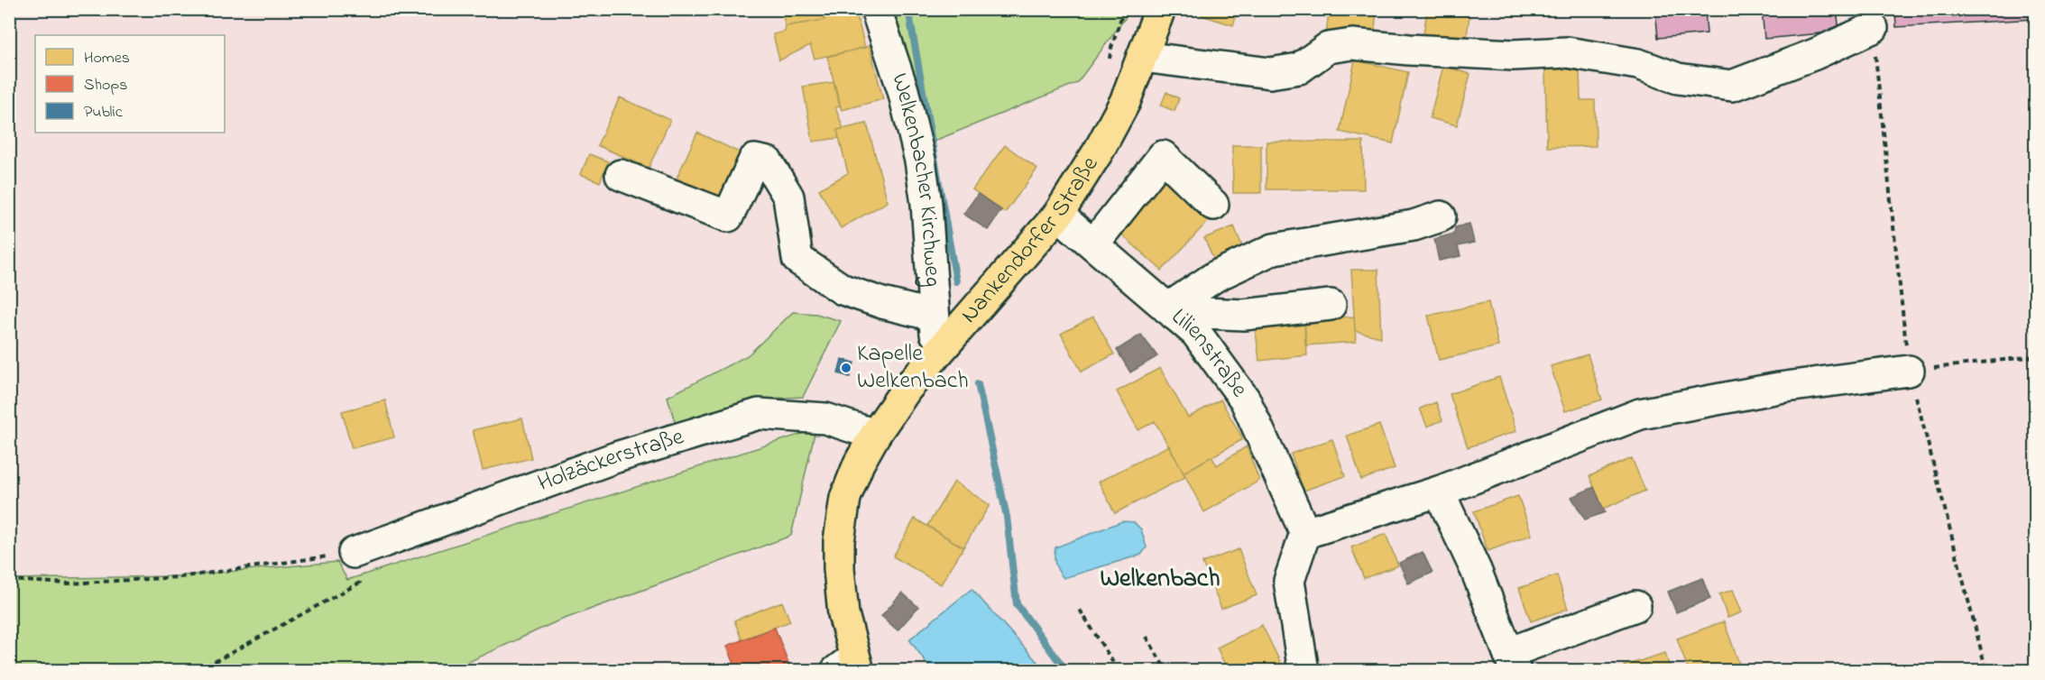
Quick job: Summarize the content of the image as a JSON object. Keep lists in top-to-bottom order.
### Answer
{
  "streets": {
    "main road": ["Nankendorfer Straße"],
    "street": ["Welkenbacher Kirchweg", "Lilienstraße", "Holzäckerstraße"]
  },
  "crossings": [
    ["Welkenbacher Kirchweg", "Nankendorfer Straße"],
    ["Nankendorfer Straße", "Lilienstraße"],
    ["Nankendorfer Straße", "Holzäckerstraße"]
  ],
  "districts": ["Welkenbach"],
  "places": ["Kapelle Welkenbach"],
  "legend": ["Homes", "Shops", "Public"]
}
